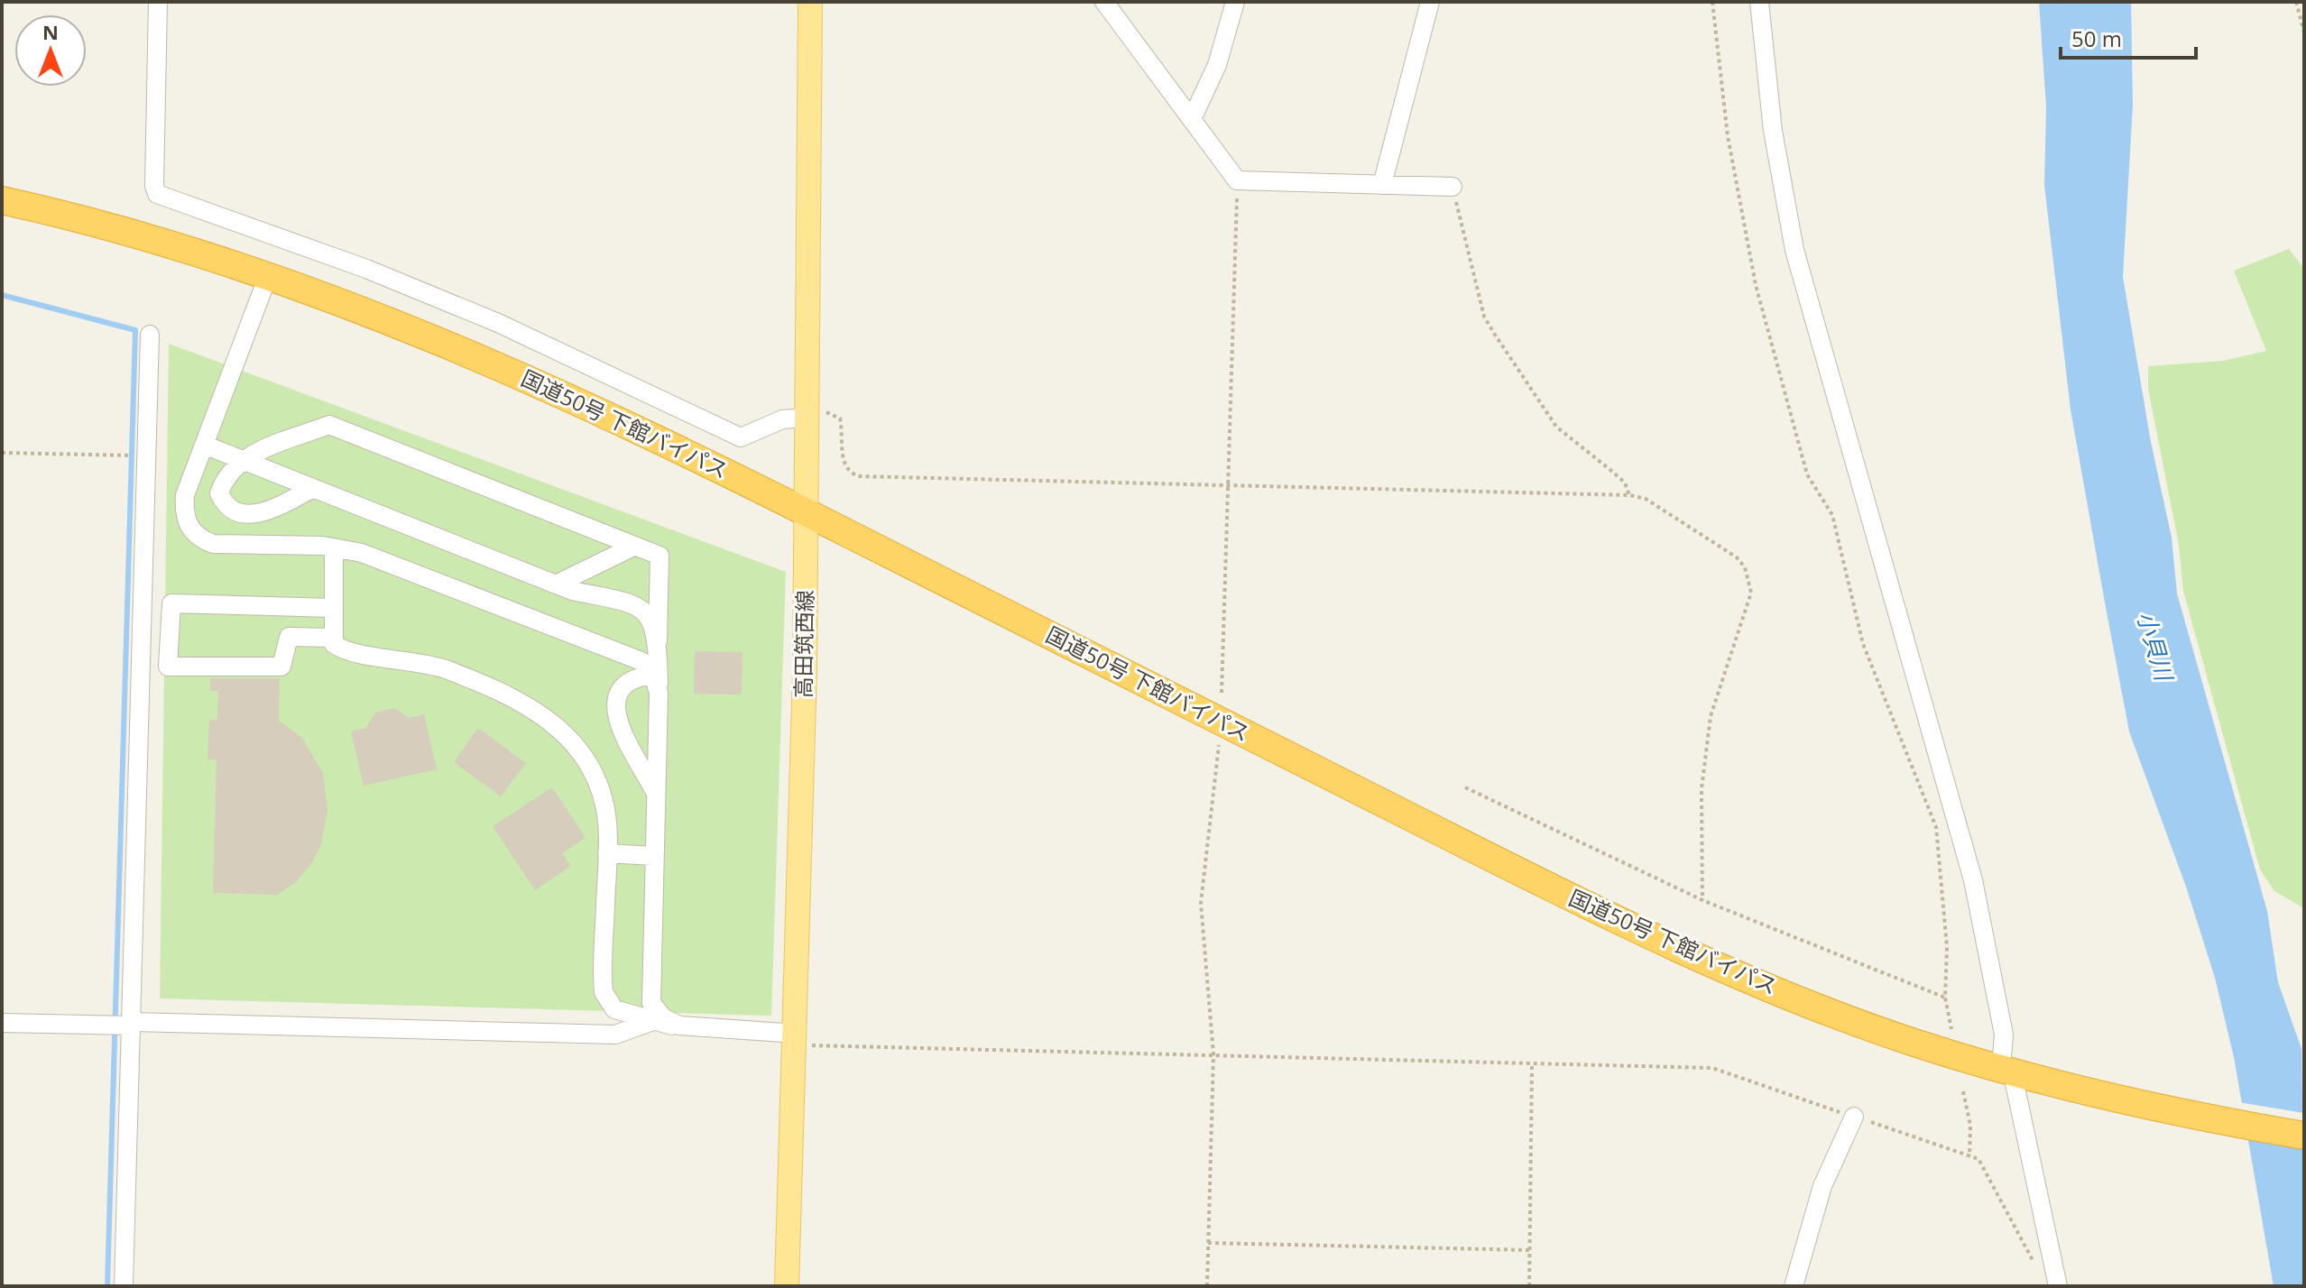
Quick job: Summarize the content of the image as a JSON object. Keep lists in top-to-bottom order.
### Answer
{
  "streets": {
    "highway": ["国道50号 下館バイパス"],
    "main road": ["高田筑西線"]
  },
  "crossings": [
    ["国道50号 下館バイパス", "高田筑西線"]
  ],
  "water": ["小貝川"],
  "scale_bar": "50 m",
  "north": "top"
}
